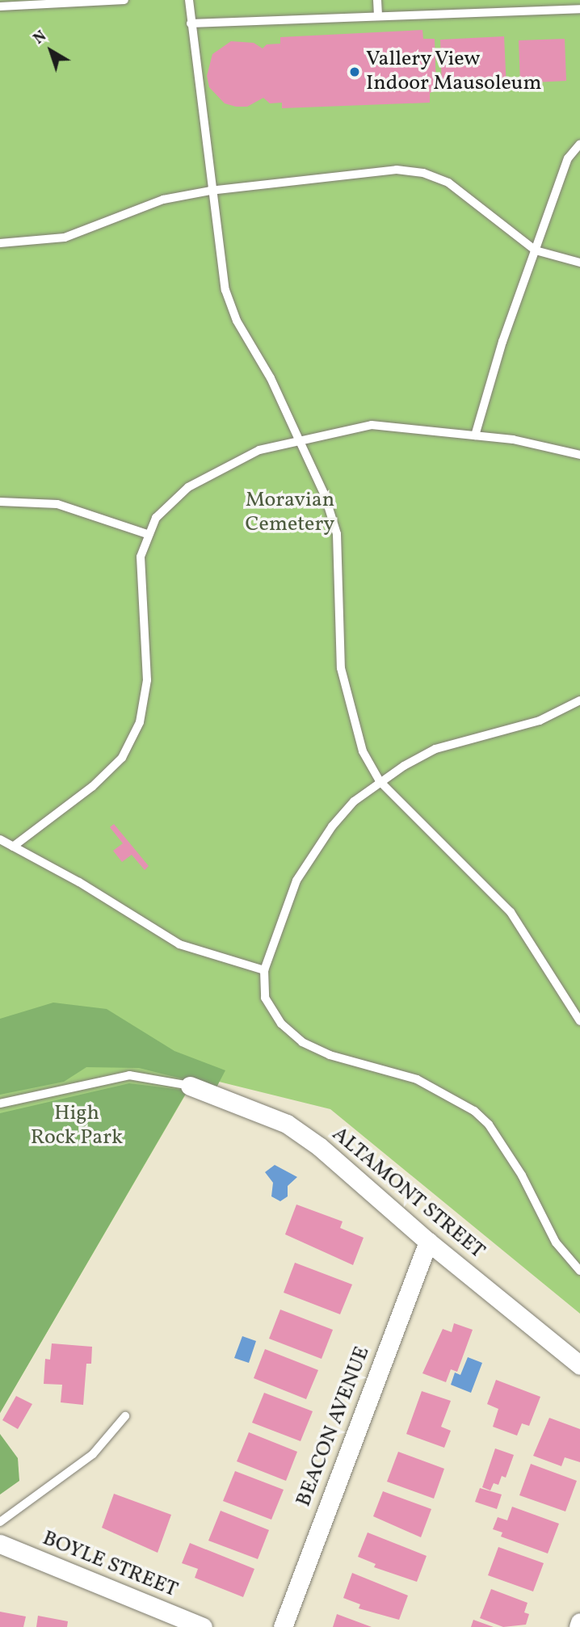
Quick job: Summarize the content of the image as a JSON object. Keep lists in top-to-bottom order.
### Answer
{
  "streets": {
    "street": ["ALTAMONT STREET", "BEACON AVENUE", "BOYLE STREET"]
  },
  "crossings": [
    ["ALTAMONT STREET", "BEACON AVENUE"]
  ],
  "parks": ["Moravian Cemetery", "High Rock Park"],
  "places": ["Vallery View Indoor Mausoleum"],
  "north": "top left"
}
